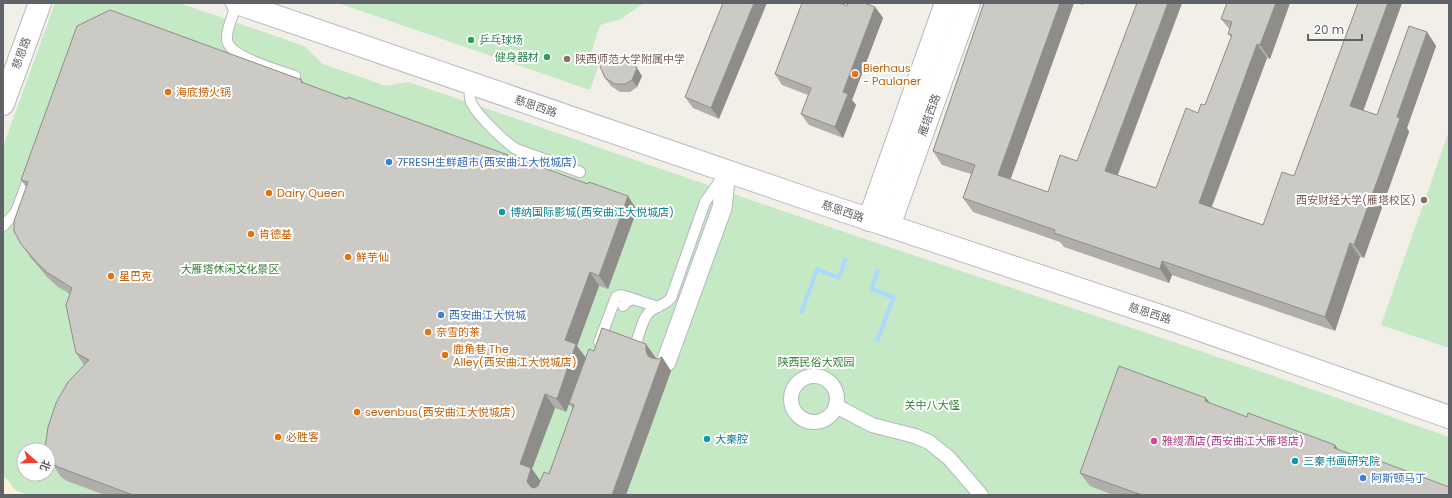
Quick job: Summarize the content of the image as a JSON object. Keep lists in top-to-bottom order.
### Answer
{
  "streets": {
    "main road": ["慈恩路", "慈恩西路", "雁塔西路"]
  },
  "crossings": [
    ["慈恩西路", "雁塔西路"]
  ],
  "parks": ["大雁塔休闲文化景区", "陕西民俗大观园", "关中八大怪"],
  "places": [
    "乒乓球场",
    "健身器材",
    "陕西师范大学附属中学",
    "Bierhaus - Paulaner",
    "海底捞火锅",
    "7FRESH生鲜超市(西安曲江大悦城店)",
    "Dairy Queen",
    "西安财经大学(雁塔校区)",
    "博纳国际影城(西安曲江大悦城店)",
    "肯德基",
    "鮮芋仙",
    "星巴克",
    "西安曲江大悦城",
    "奈雪的茶",
    "鹿角巷 The Alley(西安曲江大悦城店)",
    "sevenbus(西安曲江大悦城店)",
    "必胜客",
    "大秦腔",
    "雅缦酒店(西安曲江大雁塔店)",
    "三秦书画研究院",
    "阿斯顿马丁"
  ],
  "scale_bar": "20 m",
  "north": "right"
}
